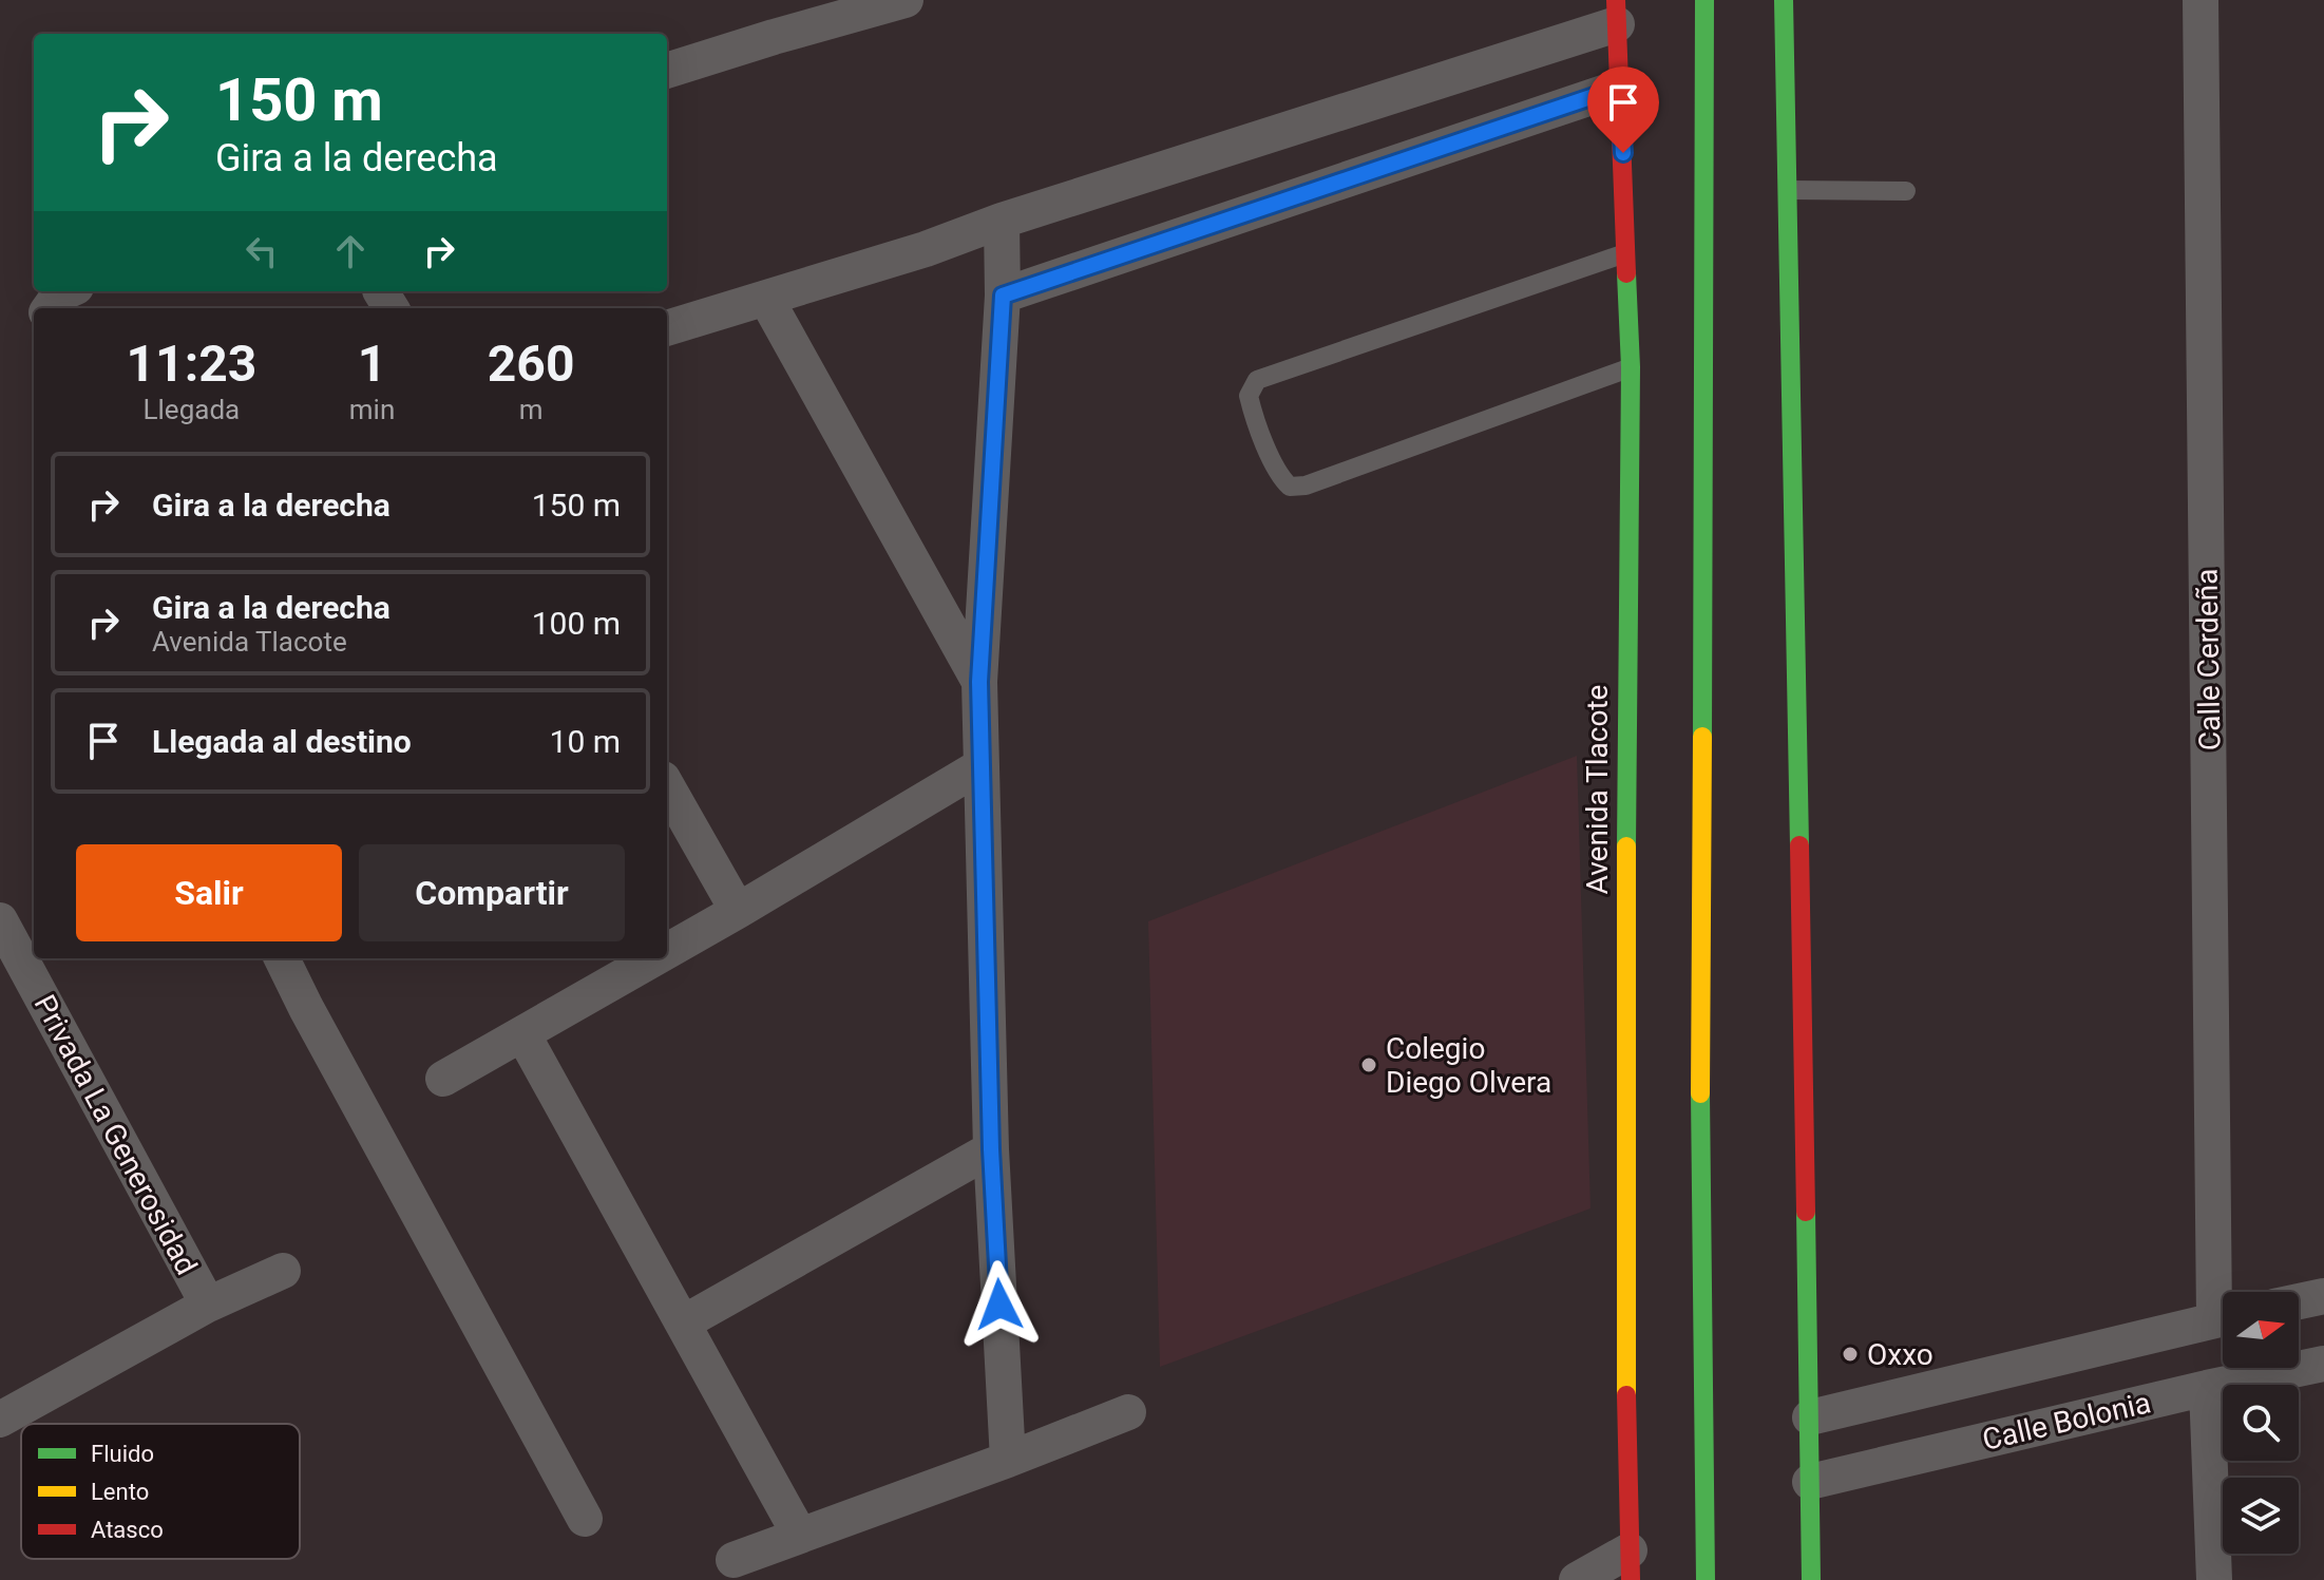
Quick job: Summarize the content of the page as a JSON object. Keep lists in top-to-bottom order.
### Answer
{
  "streets": {
    "main road": ["Avenida Tlacote"],
    "street": ["Calle Cerdeña", "Privada La Generosidad", "Calle Bolonia"]
  },
  "places": ["Colegio Diego Olvera", "Oxxo"],
  "legend": ["Fluido", "Lento", "Atasco"],
  "north": "right",
  "page": {
    "turn": ["150 m", "Gira a la derecha"],
    "eta": [
      "11:23",
      "Llegada",
      "1",
      "min",
      "260",
      "m"
    ],
    "list": [
      {
        "name": "Gira a la derecha",
        "value": "150 m"
      },
      {
        "name": "Gira a la derecha",
        "note": "Avenida Tlacote",
        "value": "100 m"
      },
      {
        "name": "Llegada al destino",
        "value": "10 m"
      }
    ],
    "buttons": ["Salir", "Compartir"]
  }
}
